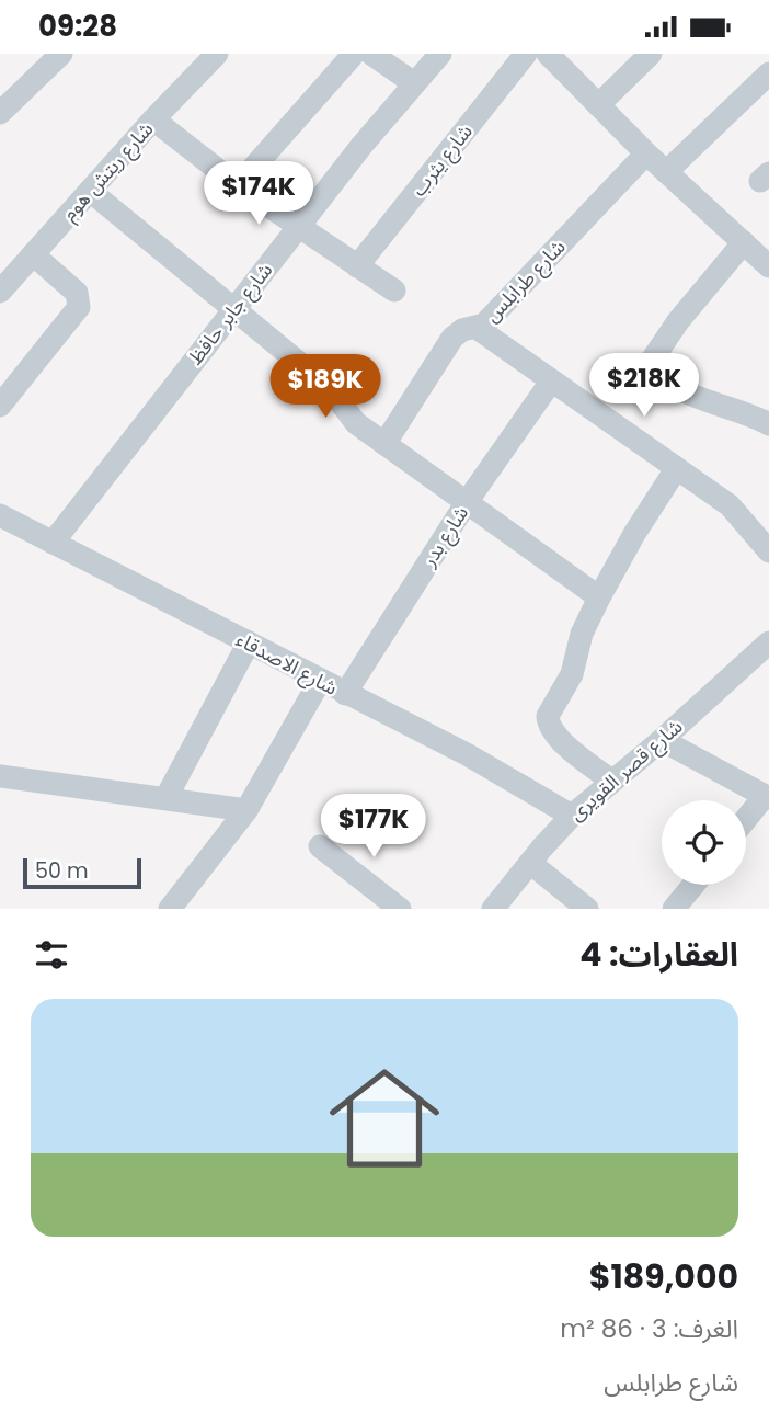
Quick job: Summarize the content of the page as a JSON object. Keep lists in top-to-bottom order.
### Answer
{
  "streets": {
    "street": [
      "شارع يثرب",
      "شارع ريتش هوم",
      "شارع طرابلس",
      "شارع جابر حافظ",
      "شارع بدر",
      "شارع الاصدقاء",
      "شارع قصر القويرى"
    ]
  },
  "crossings": [
    ["شارع جابر حافظ", "شارع الاصدقاء"],
    ["شارع بدر", "شارع الاصدقاء"],
    ["شارع الاصدقاء", "شارع قصر القويرى"]
  ],
  "scale_bar": "50 m",
  "page": {
    "status": "09:28",
    "price": [
      "$174K",
      "$218K",
      "$189K",
      "$177K"
    ],
    "scale": "50 m",
    "heading": "العقارات: 4",
    "list": [
      {
        "name": "$189,000",
        "note": "الغرف: 3 · 86 m² · شارع طرابلس"
      }
    ]
  }
}
